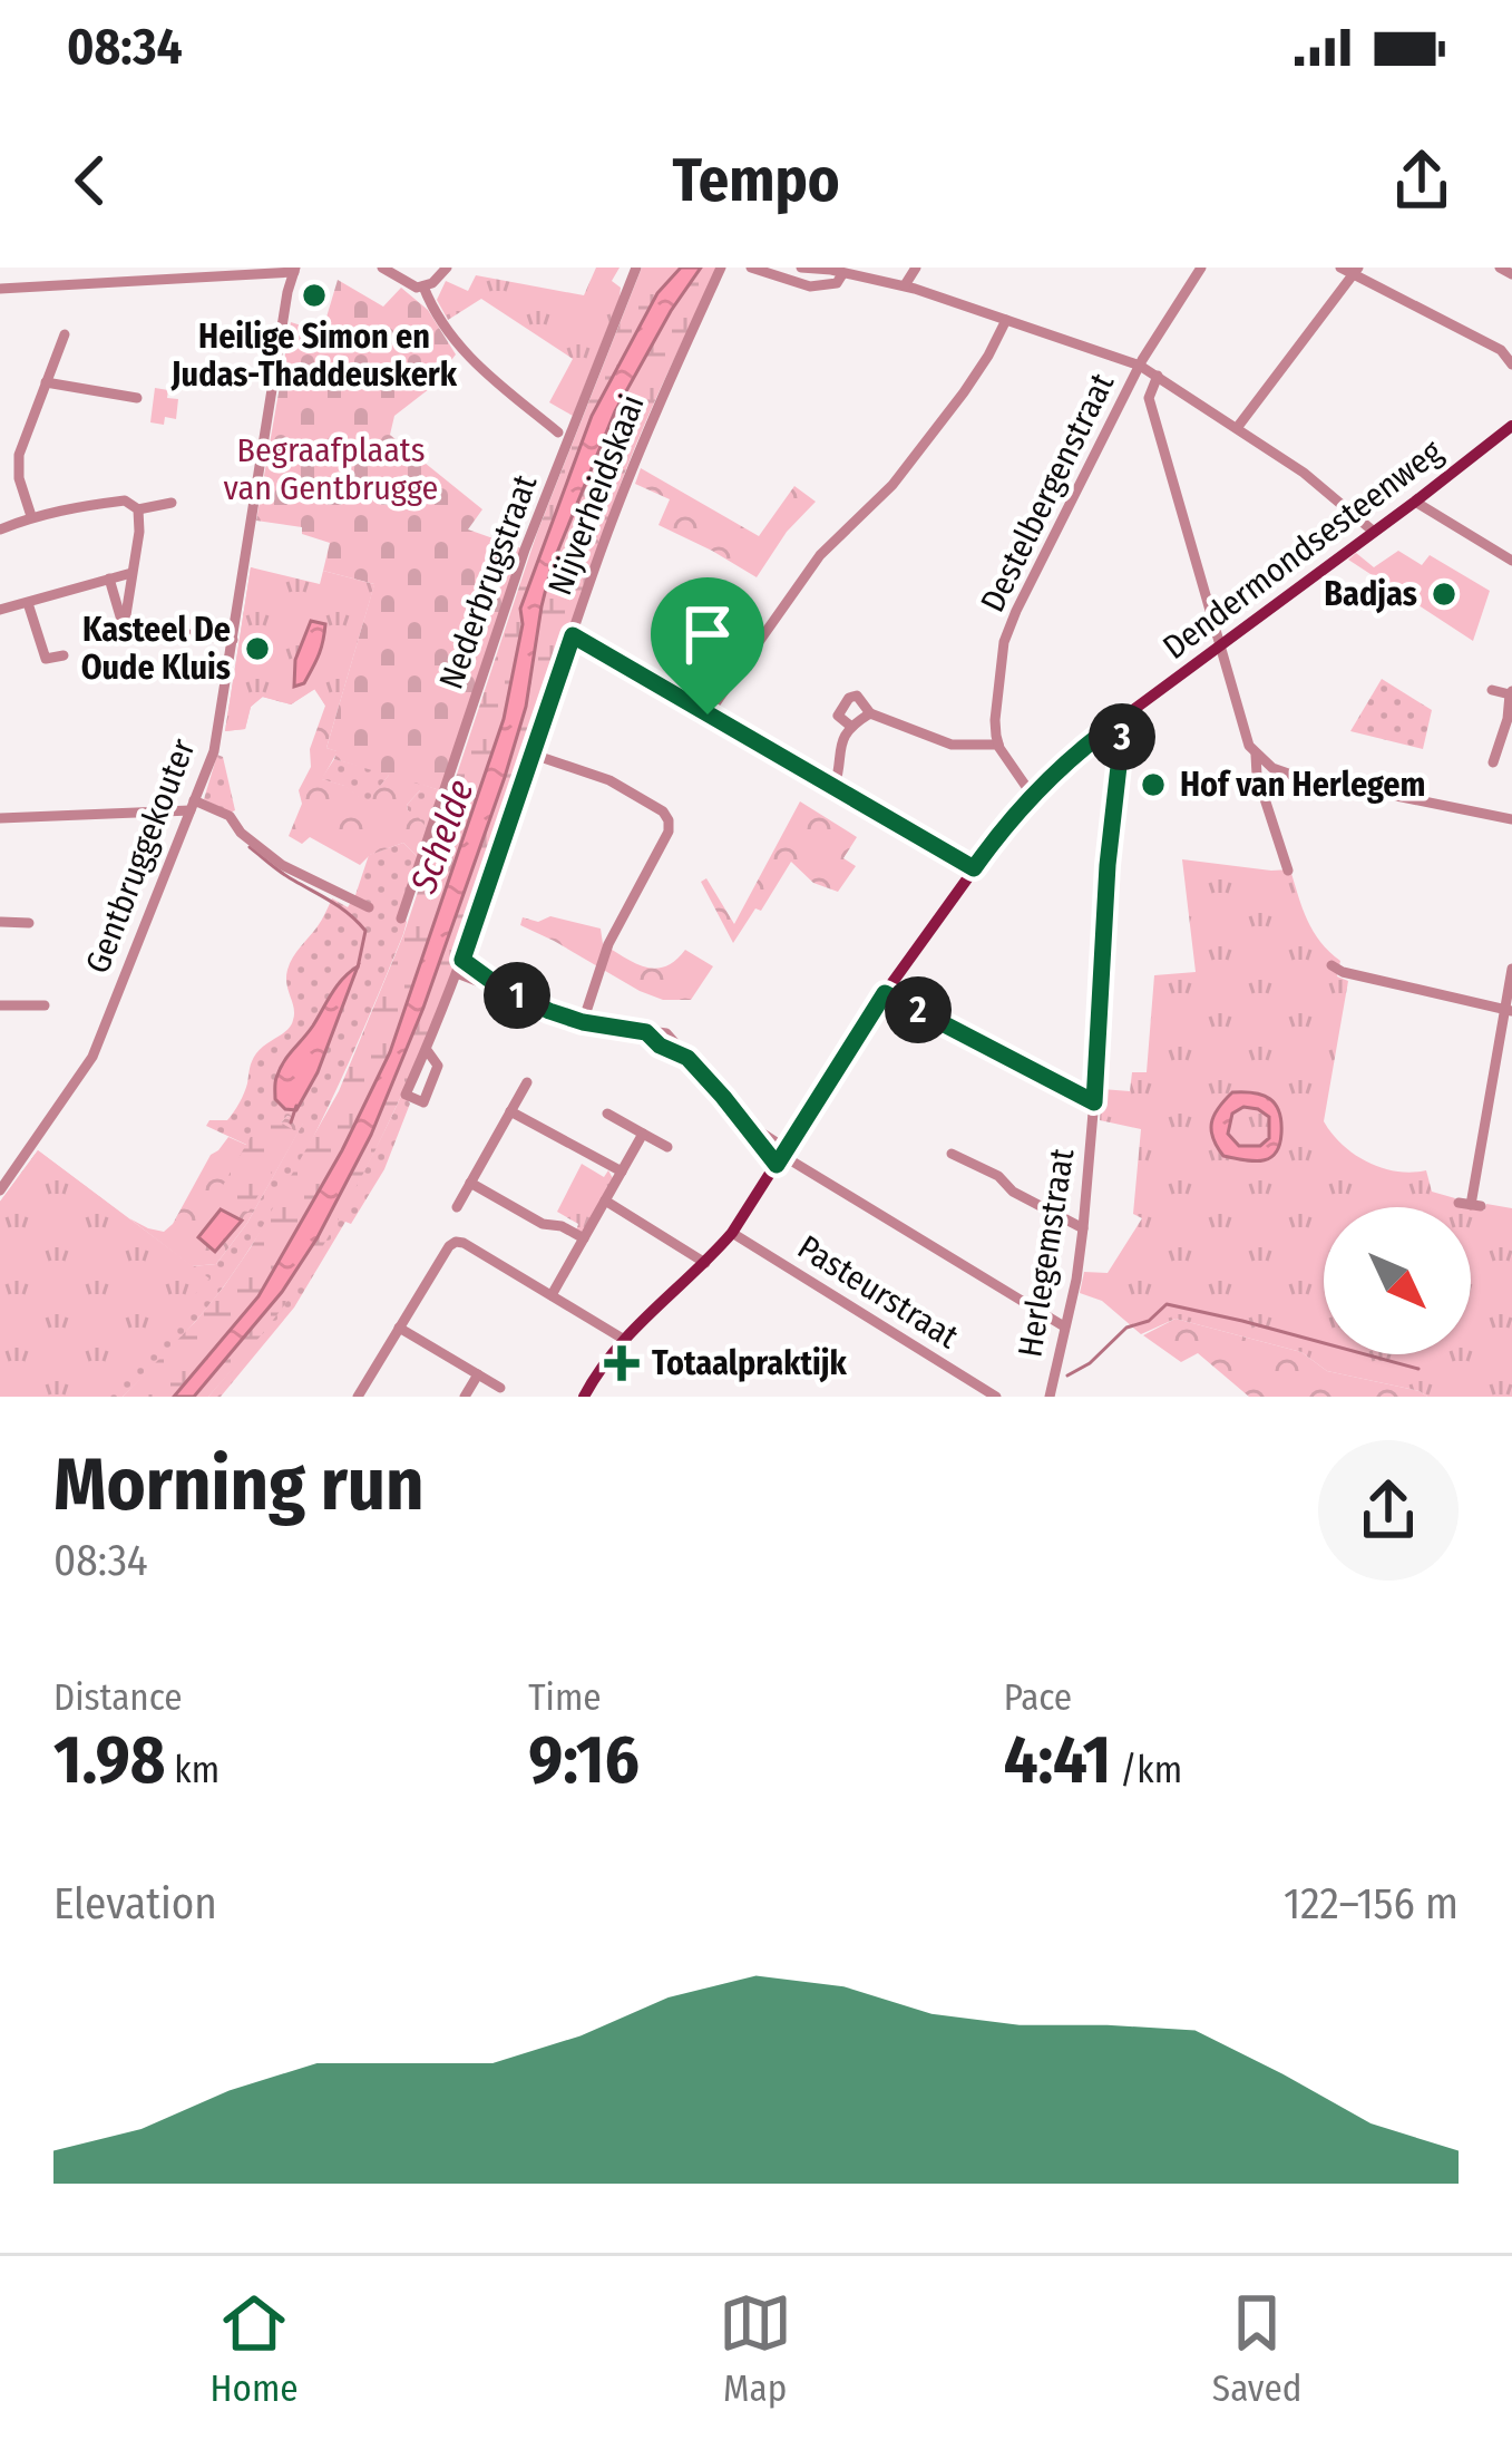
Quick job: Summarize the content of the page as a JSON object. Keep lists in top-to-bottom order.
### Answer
{
  "streets": {
    "main road": ["Dendermondsesteenweg"],
    "street": [
      "Destelbergenstraat",
      "Nijverheidskaai",
      "Nederbrugstraat",
      "Gentbruggekouter",
      "Herlegemstraat",
      "Pasteurstraat"
    ]
  },
  "crossings": [
    ["Dendermondsesteenweg", "Herlegemstraat"],
    ["Dendermondsesteenweg", "Pasteurstraat"]
  ],
  "water": ["Schelde"],
  "parks": ["Begraafplaats van Gentbrugge"],
  "places": {
    "other": [
      "Heilige Simon en Judas-Thaddeuskerk",
      "Badjas",
      "Kasteel De Oude Kluis",
      "Hof van Herlegem"
    ],
    "health": ["Totaalpraktijk"]
  },
  "north": "bottom right",
  "page": {
    "status": "08:34",
    "header": "Tempo",
    "pins": ["3", "1", "2"],
    "heading": ["Morning run", "08:34"],
    "stats": [
      ["Distance", "1.98 km"],
      ["Time", "9:16"],
      ["Pace", "4:41 /km"]
    ],
    "chart": ["Elevation", "122–156 m"],
    "tabs": ["Home", "Map", "Saved"]
  }
}
